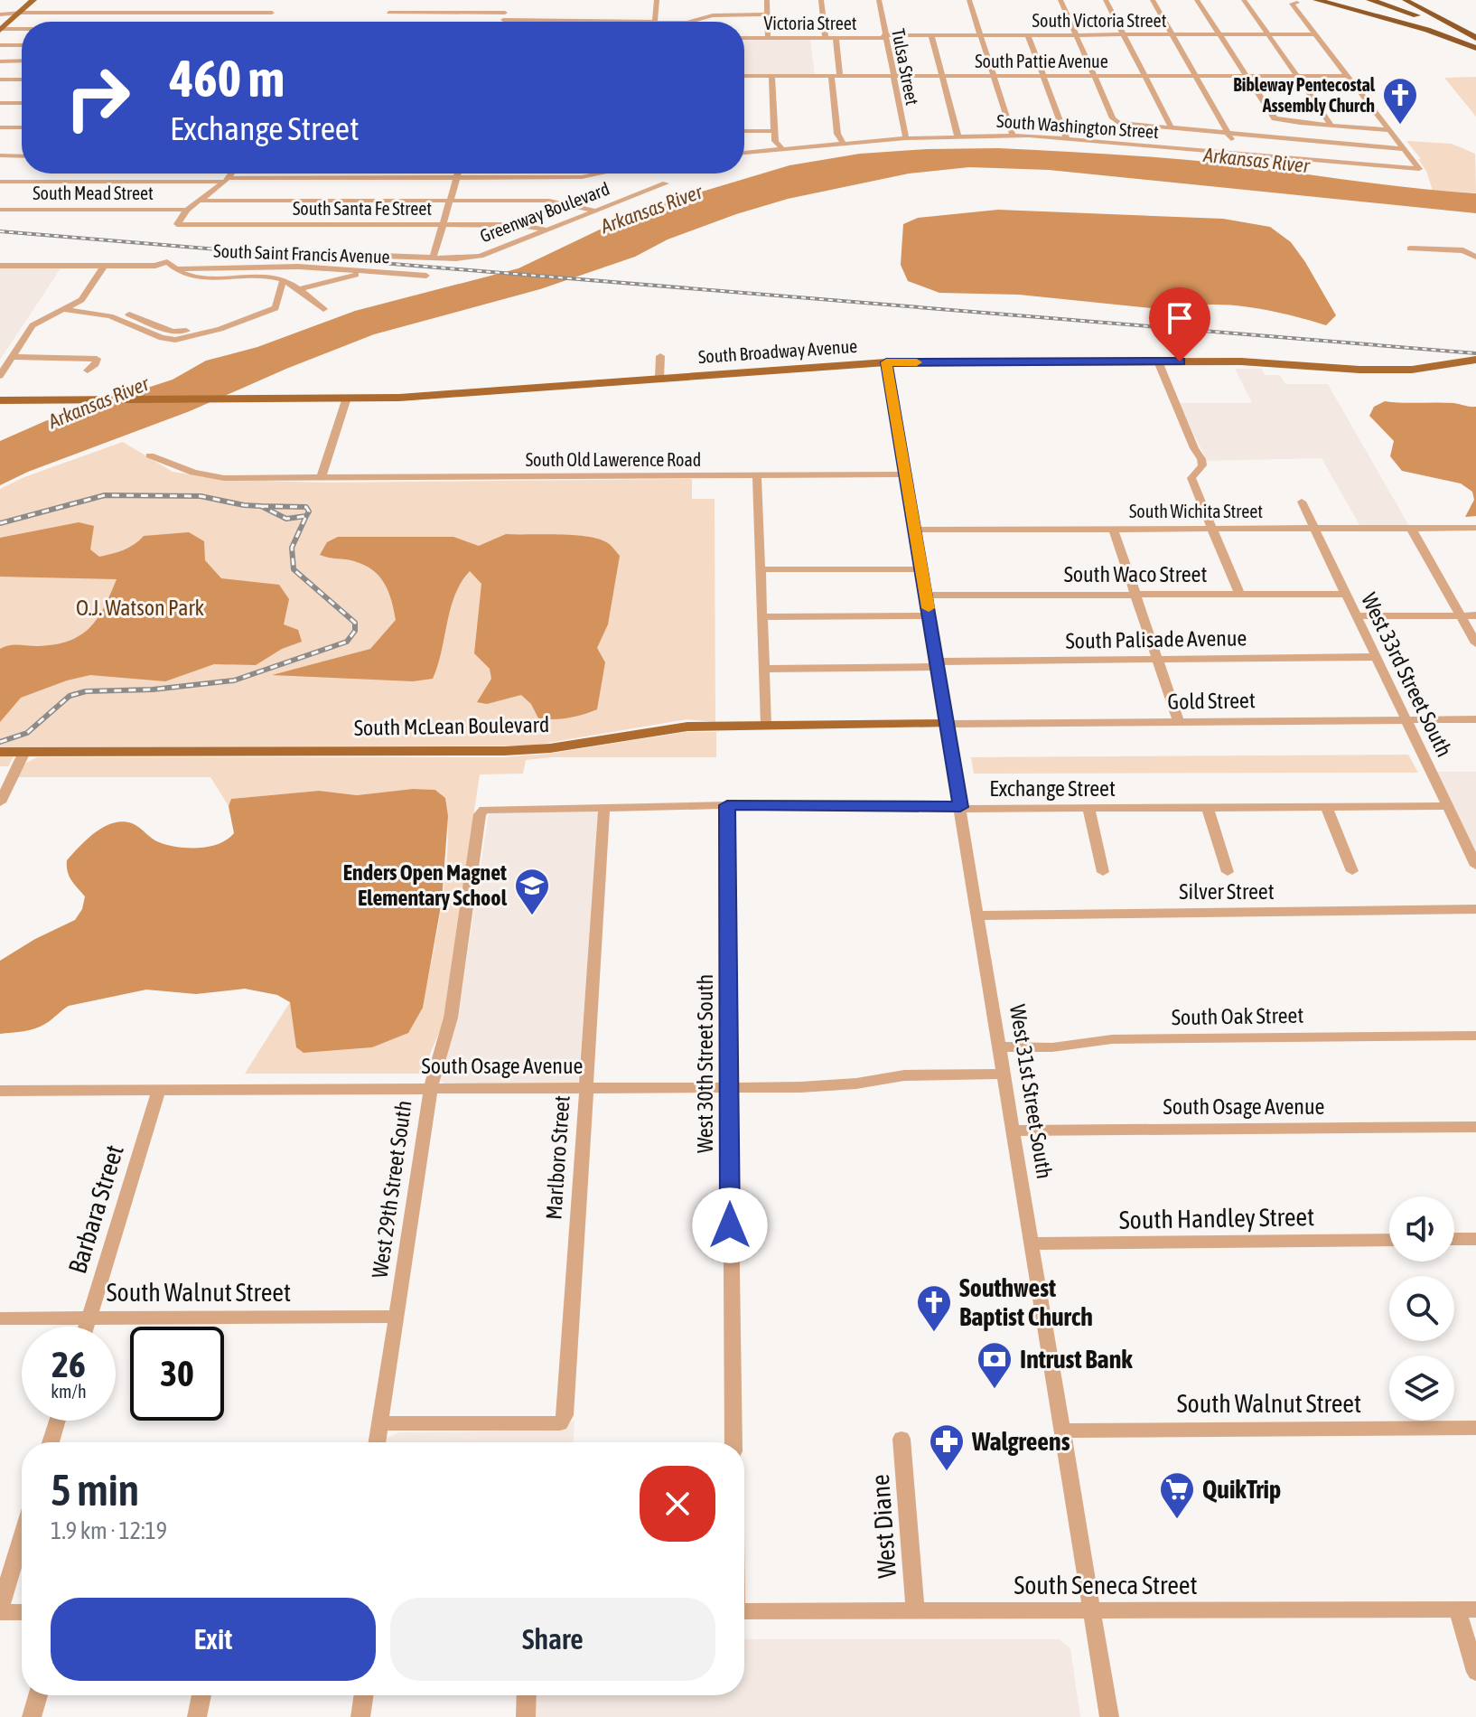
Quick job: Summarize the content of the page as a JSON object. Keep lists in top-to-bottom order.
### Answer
{
  "streets": {
    "main road": ["South Broadway Avenue", "South McLean Boulevard"],
    "street": [
      "South Victoria Street",
      "Victoria Street",
      "South Pattie Avenue",
      "Tulsa Street",
      "South Washington Street",
      "South Mead Street",
      "South Santa Fe Street",
      "Greenway Boulevard",
      "South Saint Francis Avenue",
      "South Old Lawerence Road",
      "South Wichita Street",
      "South Waco Street",
      "South Palisade Avenue",
      "West 33rd Street South",
      "Gold Street",
      "Exchange Street",
      "Silver Street",
      "South Oak Street",
      "West 30th Street South",
      "South Osage Avenue",
      "West 31st Street South",
      "Marlboro Street",
      "West 29th Street South",
      "Barbara Street",
      "South Handley Street",
      "South Walnut Street",
      "West Diane",
      "South Seneca Street"
    ]
  },
  "crossings": [
    ["South Victoria Street", "Victoria Street"],
    ["South Victoria Street", "Tulsa Street"],
    ["Victoria Street", "Tulsa Street"],
    ["South Pattie Avenue", "Tulsa Street"],
    ["Tulsa Street", "South Washington Street"],
    ["South Mead Street", "South Santa Fe Street"],
    ["South Santa Fe Street", "Greenway Boulevard"],
    ["South Broadway Avenue", "West 31st Street South"],
    ["South Old Lawerence Road", "West 31st Street South"],
    ["South Wichita Street", "West 33rd Street South"],
    ["South Wichita Street", "West 31st Street South"],
    ["South Waco Street", "West 33rd Street South"],
    ["South Waco Street", "West 31st Street South"],
    ["South Palisade Avenue", "West 33rd Street South"],
    ["South Palisade Avenue", "West 31st Street South"],
    ["West 33rd Street South", "Gold Street"],
    ["West 33rd Street South", "Exchange Street"],
    ["Gold Street", "South McLean Boulevard"],
    ["Gold Street", "West 31st Street South"],
    ["South McLean Boulevard", "West 31st Street South"],
    ["Exchange Street", "West 30th Street South"],
    ["Exchange Street", "West 31st Street South"],
    ["Exchange Street", "Marlboro Street"],
    ["Exchange Street", "West 29th Street South"],
    ["Silver Street", "West 31st Street South"],
    ["South Oak Street", "West 31st Street South"],
    ["West 30th Street South", "South Osage Avenue"],
    ["South Osage Avenue", "West 31st Street South"],
    ["South Osage Avenue", "Marlboro Street"],
    ["South Osage Avenue", "West 29th Street South"],
    ["South Osage Avenue", "Barbara Street"],
    ["West 31st Street South", "South Handley Street"],
    ["West 31st Street South", "South Walnut Street"],
    ["West 31st Street South", "South Seneca Street"],
    ["Marlboro Street", "West 29th Street South"],
    ["West 29th Street South", "South Walnut Street"],
    ["Barbara Street", "South Walnut Street"],
    ["West Diane", "South Seneca Street"]
  ],
  "water": ["Arkansas River"],
  "parks": ["O.J. Watson Park"],
  "places": {
    "church": ["Bibleway Pentecostal Assembly Church", "Southwest Baptist Church"],
    "school or university": ["Enders Open Magnet Elementary School"],
    "bank": ["Intrust Bank"],
    "pharmacy": ["Walgreens"],
    "supermarket": ["QuikTrip"]
  },
  "page": {
    "turn": ["460 m", "Exchange Street"],
    "speed": "26 km/h",
    "limit": "30",
    "heading": ["5 min", "1.9 km · 12:19"],
    "buttons": ["Exit", "Share"]
  }
}
